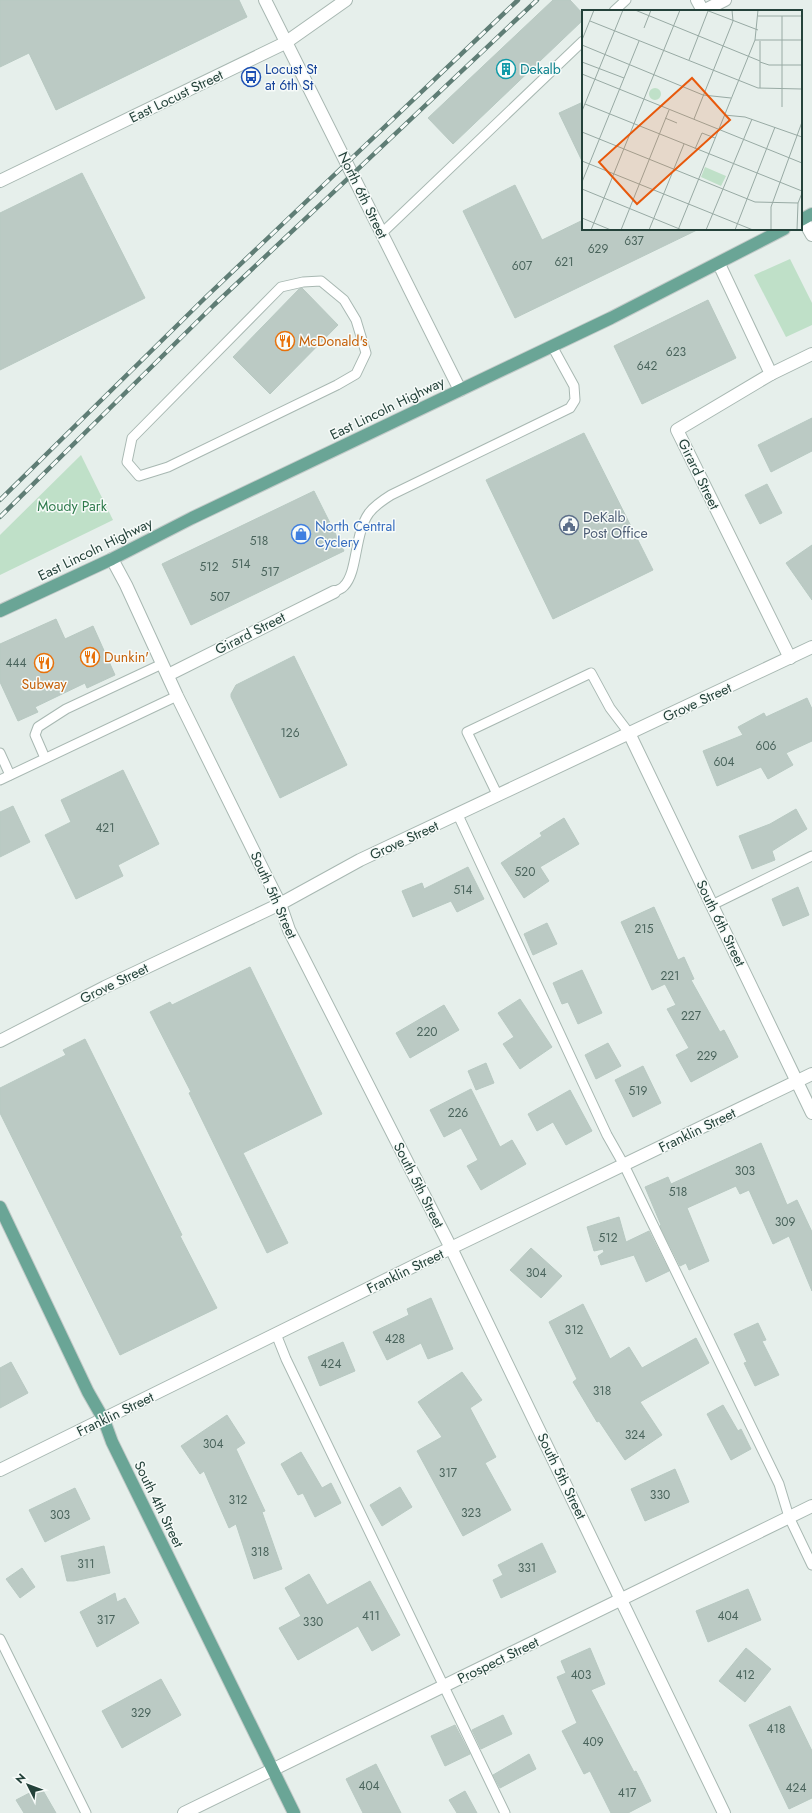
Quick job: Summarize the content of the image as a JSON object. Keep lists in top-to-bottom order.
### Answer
{
  "streets": {
    "main road": ["East Lincoln Highway", "South 4th Street"],
    "street": [
      "East Locust Street",
      "North 6th Street",
      "Girard Street",
      "Grove Street",
      "South 5th Street",
      "South 6th Street",
      "Franklin Street",
      "Prospect Street"
    ]
  },
  "crossings": [
    ["East Locust Street", "North 6th Street"],
    ["North 6th Street", "East Lincoln Highway"],
    ["East Lincoln Highway", "South 5th Street"],
    ["Girard Street", "Grove Street"],
    ["Girard Street", "South 5th Street"],
    ["Grove Street", "South 5th Street"],
    ["Grove Street", "South 6th Street"],
    ["South 5th Street", "Franklin Street"],
    ["South 5th Street", "Prospect Street"],
    ["South 6th Street", "Franklin Street"],
    ["Franklin Street", "South 4th Street"],
    ["South 4th Street", "Prospect Street"]
  ],
  "parks": ["Moudy Park"],
  "places": {
    "building": ["Dekalb"],
    "bus stop": ["Locust St at 6th St"],
    "restaurant": ["McDonald's", "Dunkin'", "Subway"],
    "public building": ["DeKalb Post Office"],
    "shop": ["North Central Cyclery"]
  },
  "house_numbers": [
    "637",
    "629",
    "621",
    "607",
    "623",
    "642",
    "518",
    "514",
    "512",
    "517",
    "507",
    "444",
    "126",
    "606",
    "604",
    "421",
    "520",
    "514",
    "215",
    "221",
    "227",
    "220",
    "229",
    "519",
    "226",
    "303",
    "518",
    "309",
    "512",
    "304",
    "312",
    "428",
    "424",
    "318",
    "324",
    "304",
    "317",
    "330",
    "312",
    "323",
    "303",
    "318",
    "311",
    "331",
    "411",
    "404",
    "317",
    "330",
    "403",
    "412",
    "329",
    "418",
    "409",
    "404",
    "424",
    "417"
  ],
  "north": "top left"
}
